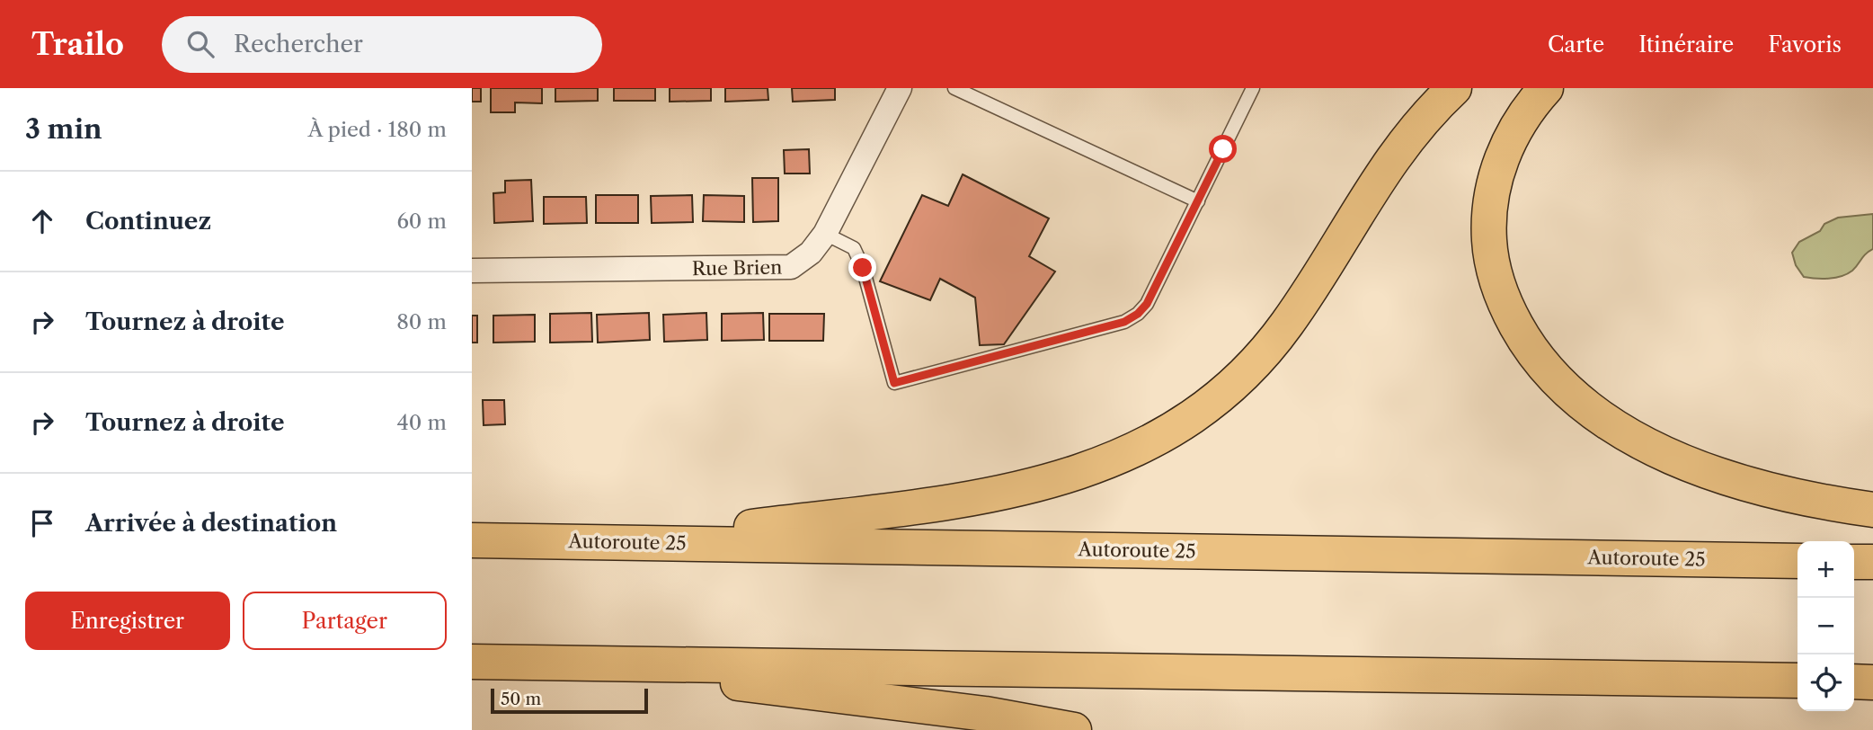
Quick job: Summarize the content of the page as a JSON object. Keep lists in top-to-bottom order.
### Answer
{
  "streets": {
    "highway": ["Autoroute 25"],
    "street": ["Rue Brien"]
  },
  "scale_bar": "50 m",
  "page": {
    "header": "Trailo",
    "search": "Rechercher",
    "nav": ["Carte", "Itinéraire", "Favoris"],
    "heading": ["3 min", "À pied · 180 m"],
    "list": [
      ["Continuez", "60 m"],
      ["Tournez à droite", "80 m"],
      ["Tournez à droite", "40 m"],
      "Arrivée à destination"
    ],
    "map_buttons": ["+", "−"],
    "buttons": ["Enregistrer", "Partager"],
    "scale": "50 m"
  }
}
